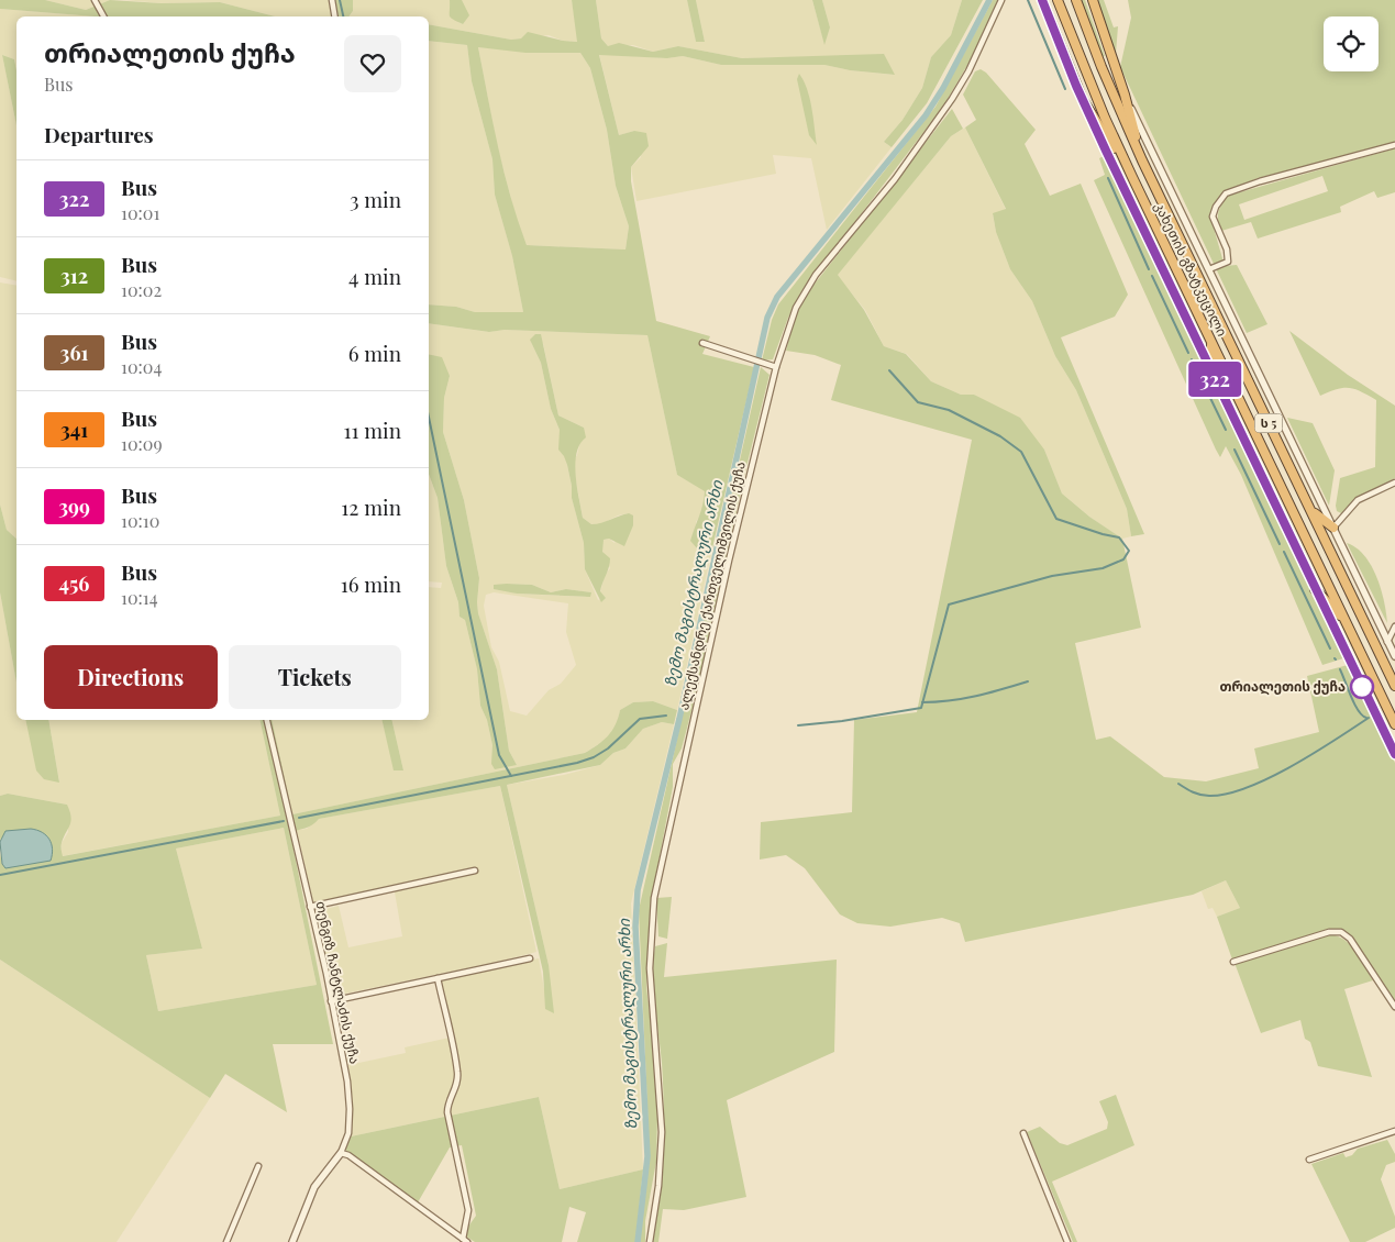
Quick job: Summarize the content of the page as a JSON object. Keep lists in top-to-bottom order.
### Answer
{
  "streets": {
    "highway": ["კახეთის გზატკეცილი", "ს 5"],
    "street": ["ალექსანდრე ქართველიშვილის ქუჩა", "თენგიზ ჩანტლაძის ქუჩა"]
  },
  "water": ["ზემო მაგისტრალური არხი"],
  "places": ["თრიალეთის ქუჩა"],
  "lines": ["bus line 322"],
  "page": {
    "on_map": "322",
    "heading": [
      ["თრიალეთის ქუჩა", "Bus"],
      "Departures"
    ],
    "list": [
      {
        "mark": "322",
        "name": "Bus",
        "note": "10:01",
        "value": "3 min"
      },
      {
        "mark": "312",
        "name": "Bus",
        "note": "10:02",
        "value": "4 min"
      },
      {
        "mark": "361",
        "name": "Bus",
        "note": "10:04",
        "value": "6 min"
      },
      {
        "mark": "341",
        "name": "Bus",
        "note": "10:09",
        "value": "11 min"
      },
      {
        "mark": "399",
        "name": "Bus",
        "note": "10:10",
        "value": "12 min"
      },
      {
        "mark": "456",
        "name": "Bus",
        "note": "10:14",
        "value": "16 min"
      }
    ],
    "buttons": ["Directions", "Tickets"]
  }
}
